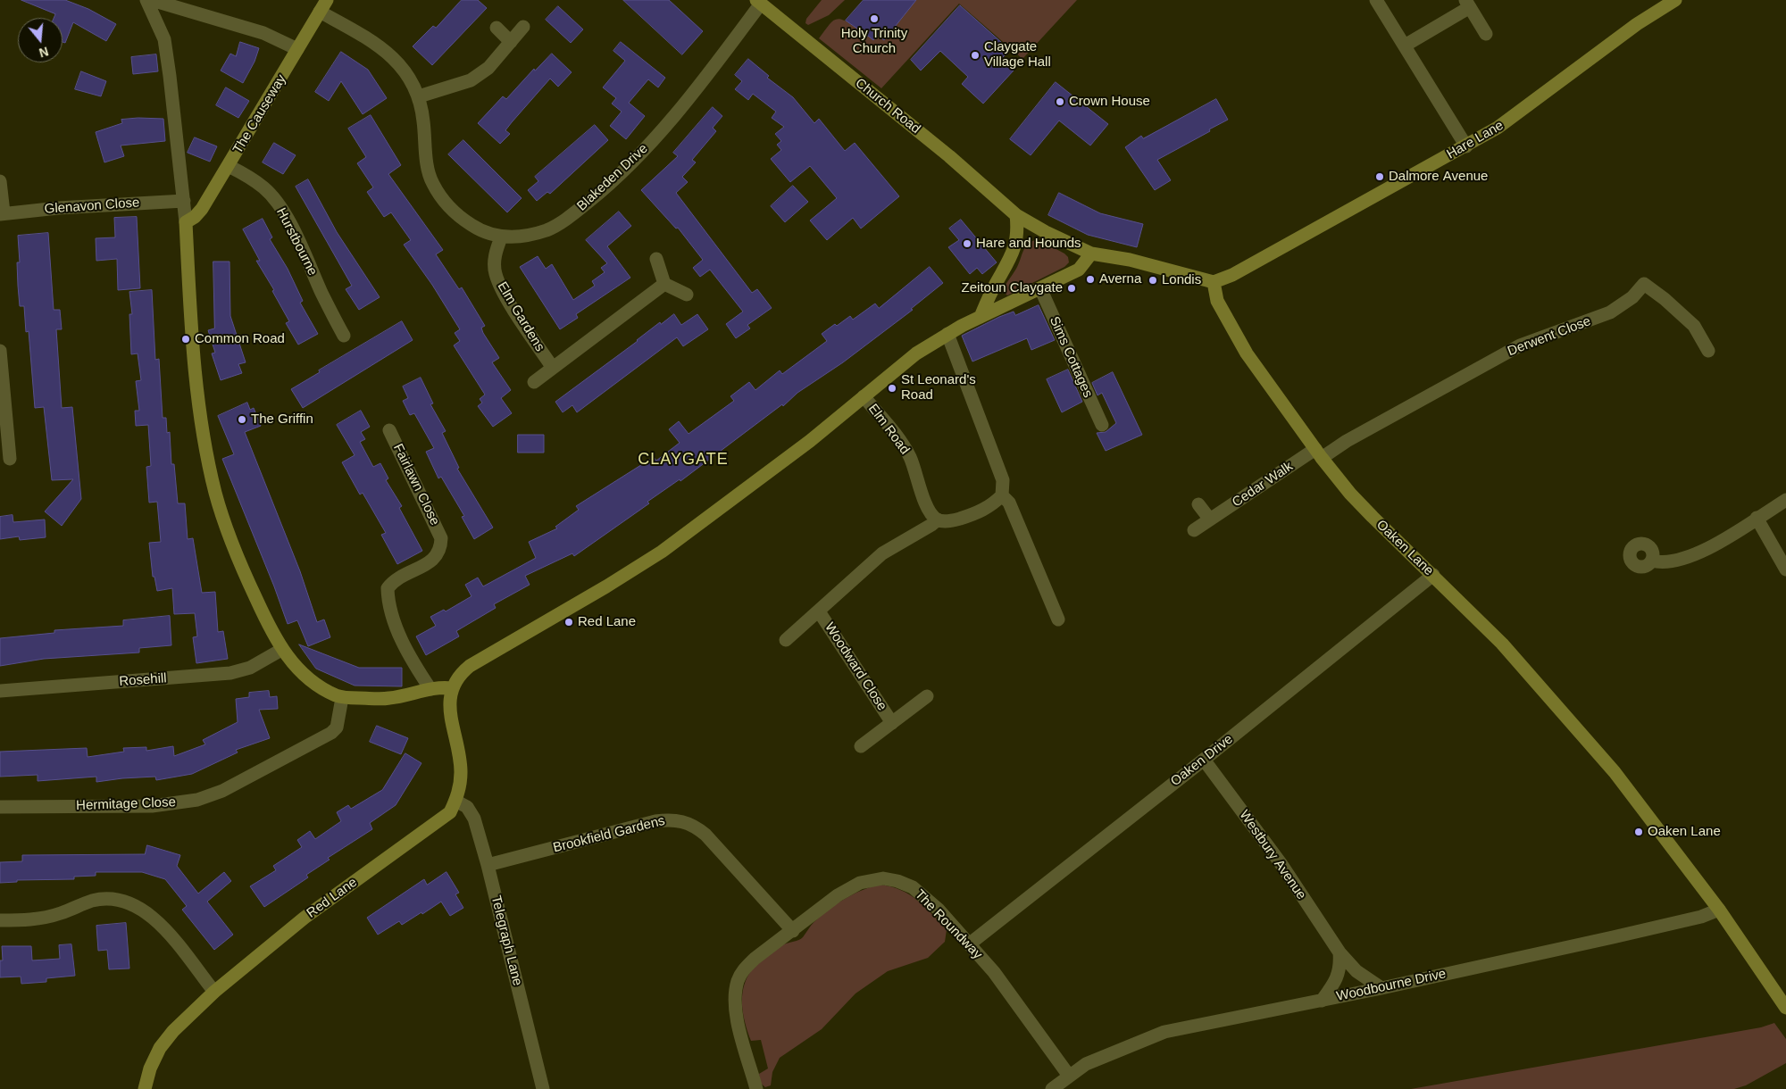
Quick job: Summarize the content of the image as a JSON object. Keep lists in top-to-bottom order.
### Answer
{
  "streets": {
    "street": [
      "Church Road",
      "The Causeway",
      "Hare Lane",
      "Blakeden Drive",
      "Glenavon Close",
      "Hurstbourne",
      "Elm Gardens",
      "Derwent Close",
      "Sims Cottages",
      "Elm Road",
      "Fairlawn Close",
      "Cedar Walk",
      "Oaken Lane",
      "Woodward Close",
      "Rosehill",
      "Oaken Drive",
      "Hermitage Close",
      "Brookfield Gardens",
      "Westbury Avenue",
      "Red Lane",
      "The Roundway",
      "Telegraph Lane",
      "Woodbourne Drive"
    ]
  },
  "crossings": [
    ["Church Road", "Hare Lane"],
    ["Church Road", "Blakeden Drive"],
    ["Church Road", "Oaken Lane"],
    ["The Causeway", "Blakeden Drive"],
    ["The Causeway", "Hurstbourne"],
    ["Hare Lane", "Oaken Lane"],
    ["Blakeden Drive", "Elm Gardens"],
    ["Derwent Close", "Cedar Walk"],
    ["Derwent Close", "Oaken Lane"],
    ["Elm Road", "Woodward Close"],
    ["Cedar Walk", "Oaken Lane"],
    ["Oaken Lane", "Oaken Drive"],
    ["Oaken Lane", "Woodbourne Drive"],
    ["Oaken Drive", "Westbury Avenue"],
    ["Oaken Drive", "The Roundway"],
    ["Brookfield Gardens", "The Roundway"],
    ["Brookfield Gardens", "Telegraph Lane"],
    ["Westbury Avenue", "Woodbourne Drive"],
    ["Red Lane", "Telegraph Lane"],
    ["The Roundway", "Woodbourne Drive"]
  ],
  "districts": ["CLAYGATE"],
  "places": [
    "Holy Trinity Church",
    "Claygate Village Hall",
    "Crown House",
    "Dalmore Avenue",
    "Hare and Hounds",
    "Averna",
    "Londis",
    "Zeitoun Claygate",
    "Common Road",
    "St Leonard's Road",
    "The Griffin",
    "Red Lane",
    "Oaken Lane"
  ],
  "north": "bottom"
}
